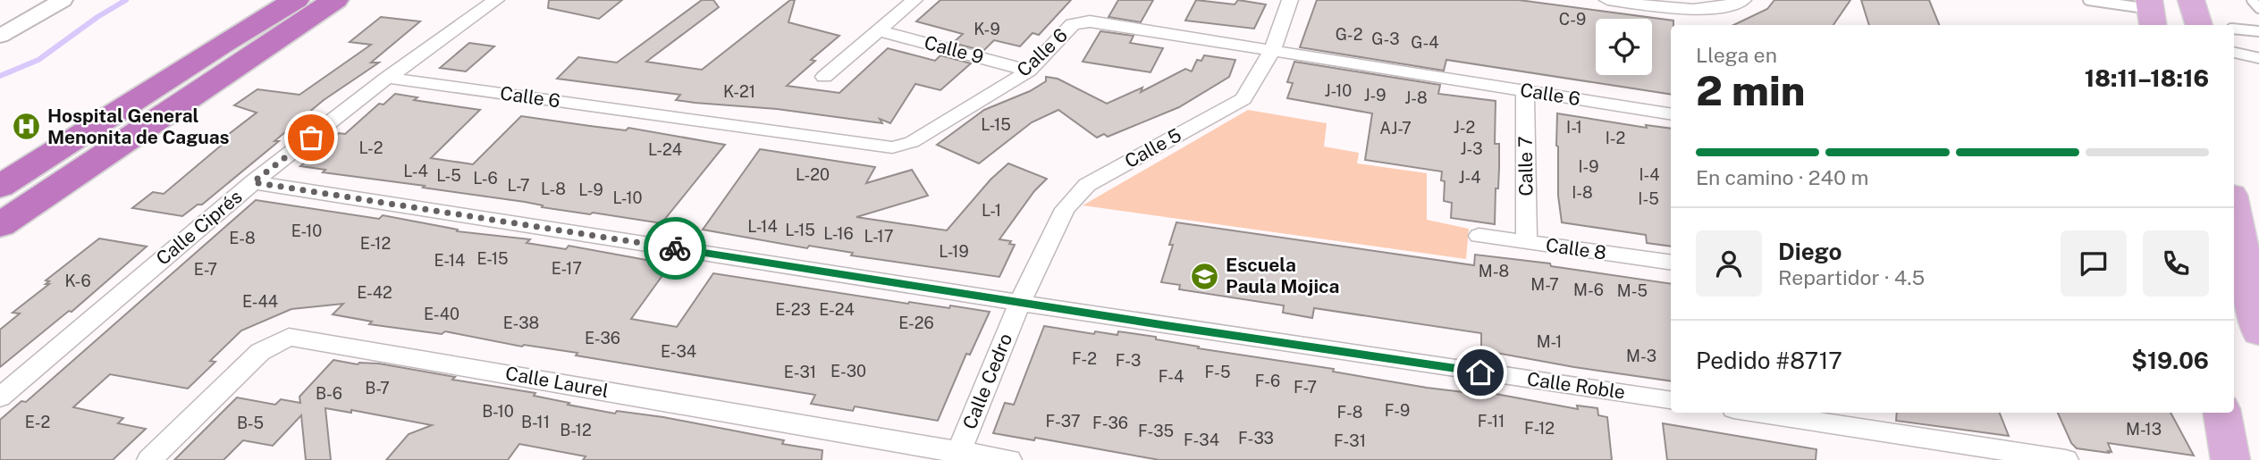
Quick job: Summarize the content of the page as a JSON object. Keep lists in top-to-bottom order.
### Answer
{
  "streets": {
    "street": [
      "Calle 9",
      "Calle 6",
      "Calle 5",
      "Calle 7",
      "Calle Ciprés",
      "Calle 8",
      "Calle Cedro",
      "Calle Laurel",
      "Calle Roble"
    ]
  },
  "crossings": [
    ["Calle 9", "Calle 6"],
    ["Calle 6", "Calle 5"],
    ["Calle 6", "Calle 7"],
    ["Calle 6", "Calle Ciprés"],
    ["Calle 5", "Calle Cedro"],
    ["Calle 5", "Calle Roble"],
    ["Calle 7", "Calle 8"],
    ["Calle Ciprés", "Calle Roble"],
    ["Calle Cedro", "Calle Laurel"],
    ["Calle Cedro", "Calle Roble"]
  ],
  "places": {
    "hospital": ["Hospital General Menonita de Caguas"],
    "school or university": ["Escuela Paula Mojica"]
  },
  "house_numbers": [
    "C-9",
    "K-9",
    "G-2",
    "G-3",
    "G-4",
    "J-10",
    "K-21",
    "J-9",
    "J-8",
    "L-15",
    "J-2",
    "I-1",
    "AJ-7",
    "I-2",
    "L-2",
    "J-3",
    "L-24",
    "I-9",
    "L-4",
    "L-20",
    "I-4",
    "L-5",
    "J-4",
    "L-6",
    "L-7",
    "L-8",
    "L-9",
    "I-8",
    "L-10",
    "I-5",
    "L-1",
    "L-14",
    "L-15",
    "E-10",
    "L-16",
    "L-17",
    "E-8",
    "E-12",
    "L-19",
    "E-15",
    "E-14",
    "E-17",
    "E-7",
    "M-8",
    "K-6",
    "M-7",
    "M-6",
    "M-5",
    "E-42",
    "E-44",
    "E-23",
    "E-24",
    "E-40",
    "E-38",
    "E-26",
    "E-36",
    "M-1",
    "E-34",
    "M-3",
    "F-2",
    "F-3",
    "E-30",
    "E-31",
    "F-5",
    "F-4",
    "F-6",
    "F-7",
    "B-7",
    "B-6",
    "F-9",
    "B-10",
    "F-8",
    "F-37",
    "F-11",
    "E-2",
    "B-11",
    "B-5",
    "F-36",
    "F-12",
    "M-13",
    "B-12",
    "F-35",
    "F-33",
    "F-34",
    "F-31"
  ],
  "page": {
    "heading": ["2 min", "Llega en", "18:11–18:16"],
    "panel": [
      "Diego",
      "Repartidor · 4.5",
      "Pedido #8717",
      "$19.06"
    ],
    "bar": "En camino · 240 m"
  }
}
